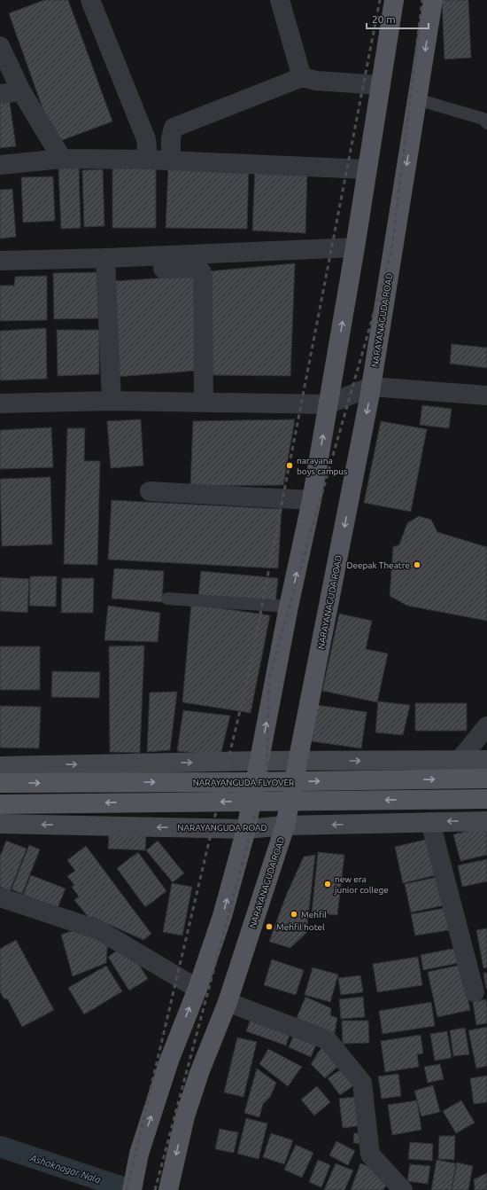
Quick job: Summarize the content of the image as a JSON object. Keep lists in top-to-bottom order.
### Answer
{
  "streets": {
    "main road": ["NARAYANAGUDA ROAD", "NARAYANGUDA FLYOVER"],
    "street": ["NARAYANGUDA ROAD"]
  },
  "crossings": [
    ["NARAYANAGUDA ROAD", "NARAYANGUDA ROAD"]
  ],
  "water": ["Ashoknagar Nala"],
  "places": [
    "narayana boys campus",
    "Deepak Theatre",
    "new era junior college",
    "Mehfil",
    "Mehfil hotel"
  ],
  "scale_bar": "20 m"
}
